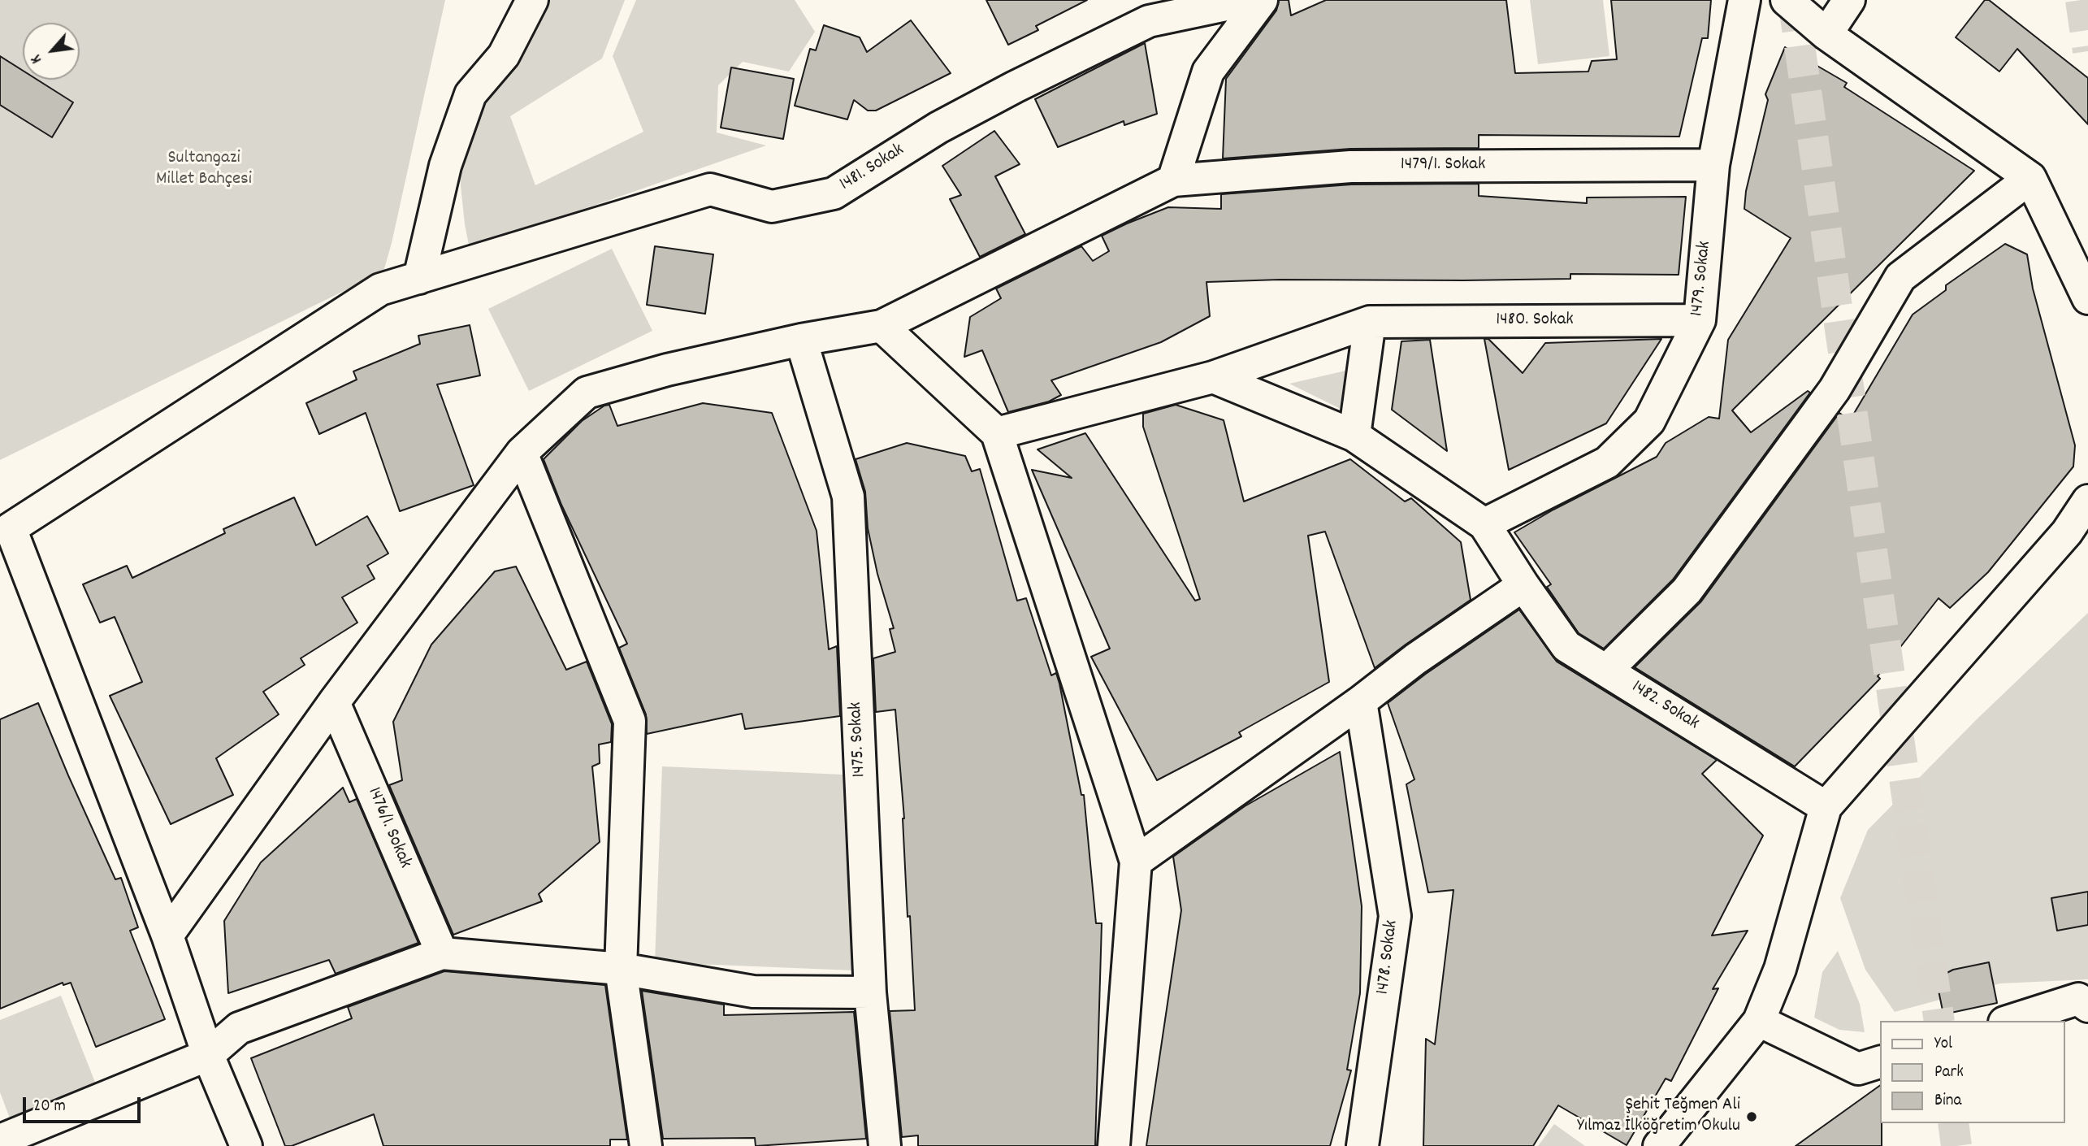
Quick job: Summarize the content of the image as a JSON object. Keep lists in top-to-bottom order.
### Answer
{
  "streets": {
    "street": [
      "1479/1. Sokak",
      "1481. Sokak",
      "1479. Sokak",
      "1480. Sokak",
      "1482. Sokak",
      "1475. Sokak",
      "1476/1. Sokak",
      "1478. Sokak"
    ]
  },
  "crossings": [
    ["1479/1. Sokak", "1479. Sokak"],
    ["1479. Sokak", "1480. Sokak"],
    ["1479. Sokak", "1482. Sokak"]
  ],
  "parks": ["Sultangazi Millet Bahçesi"],
  "places": ["Şehit Teğmen Ali Yılmaz İlköğretim Okulu"],
  "legend": ["Yol", "Park", "Bina"],
  "scale_bar": "20 m",
  "north": "bottom left"
}
